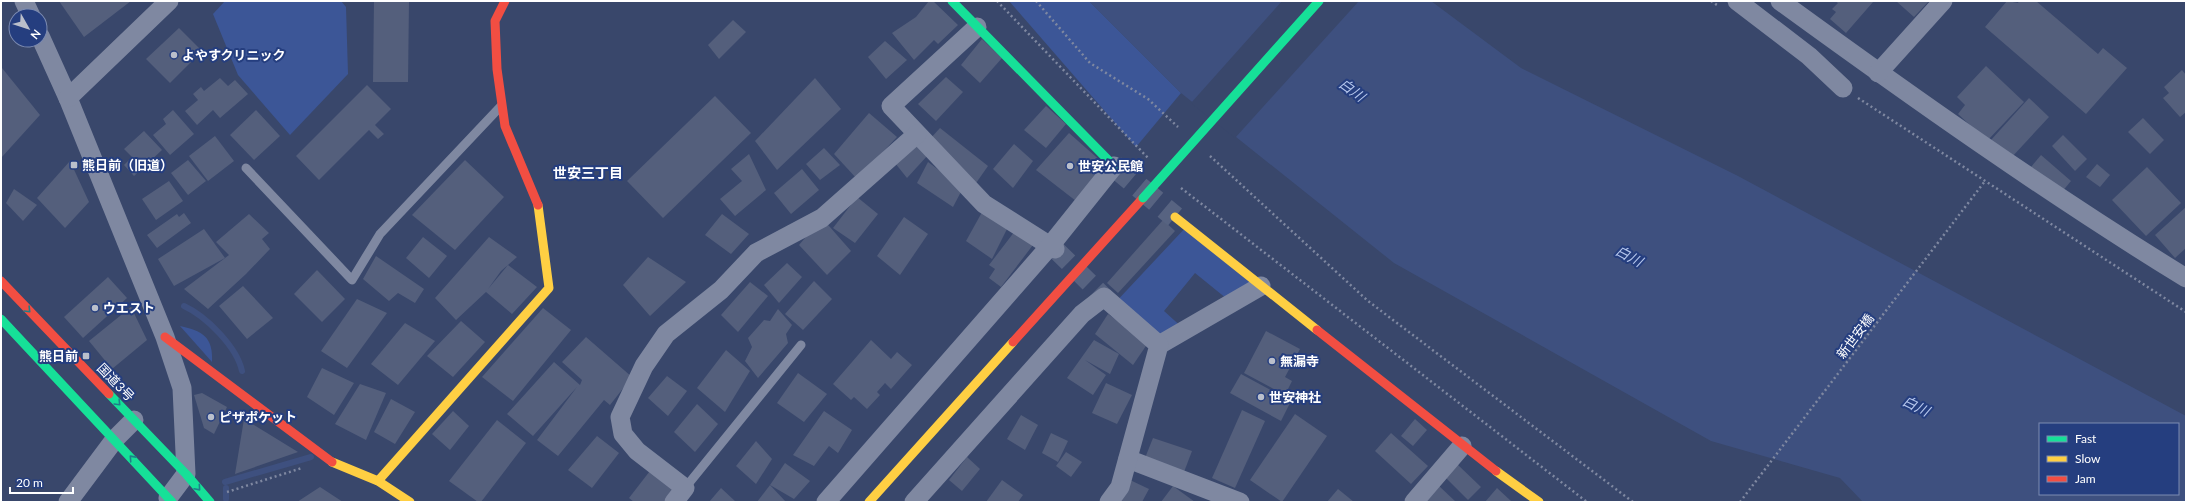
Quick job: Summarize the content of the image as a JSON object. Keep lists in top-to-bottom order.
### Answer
{
  "streets": {
    "main road": ["国道3号"],
    "path": ["新世安橋"]
  },
  "districts": ["世安三丁目"],
  "water": ["白川"],
  "places": {
    "other": [
      "よやすクリニック",
      "世安公民館",
      "ウエスト",
      "無漏寺",
      "世安神社",
      "ピザポケット"
    ],
    "transit": ["熊日前（旧道）", "熊日前"]
  },
  "legend": ["Fast", "Slow", "Jam"],
  "scale_bar": "20 m",
  "north": "bottom right"
}
